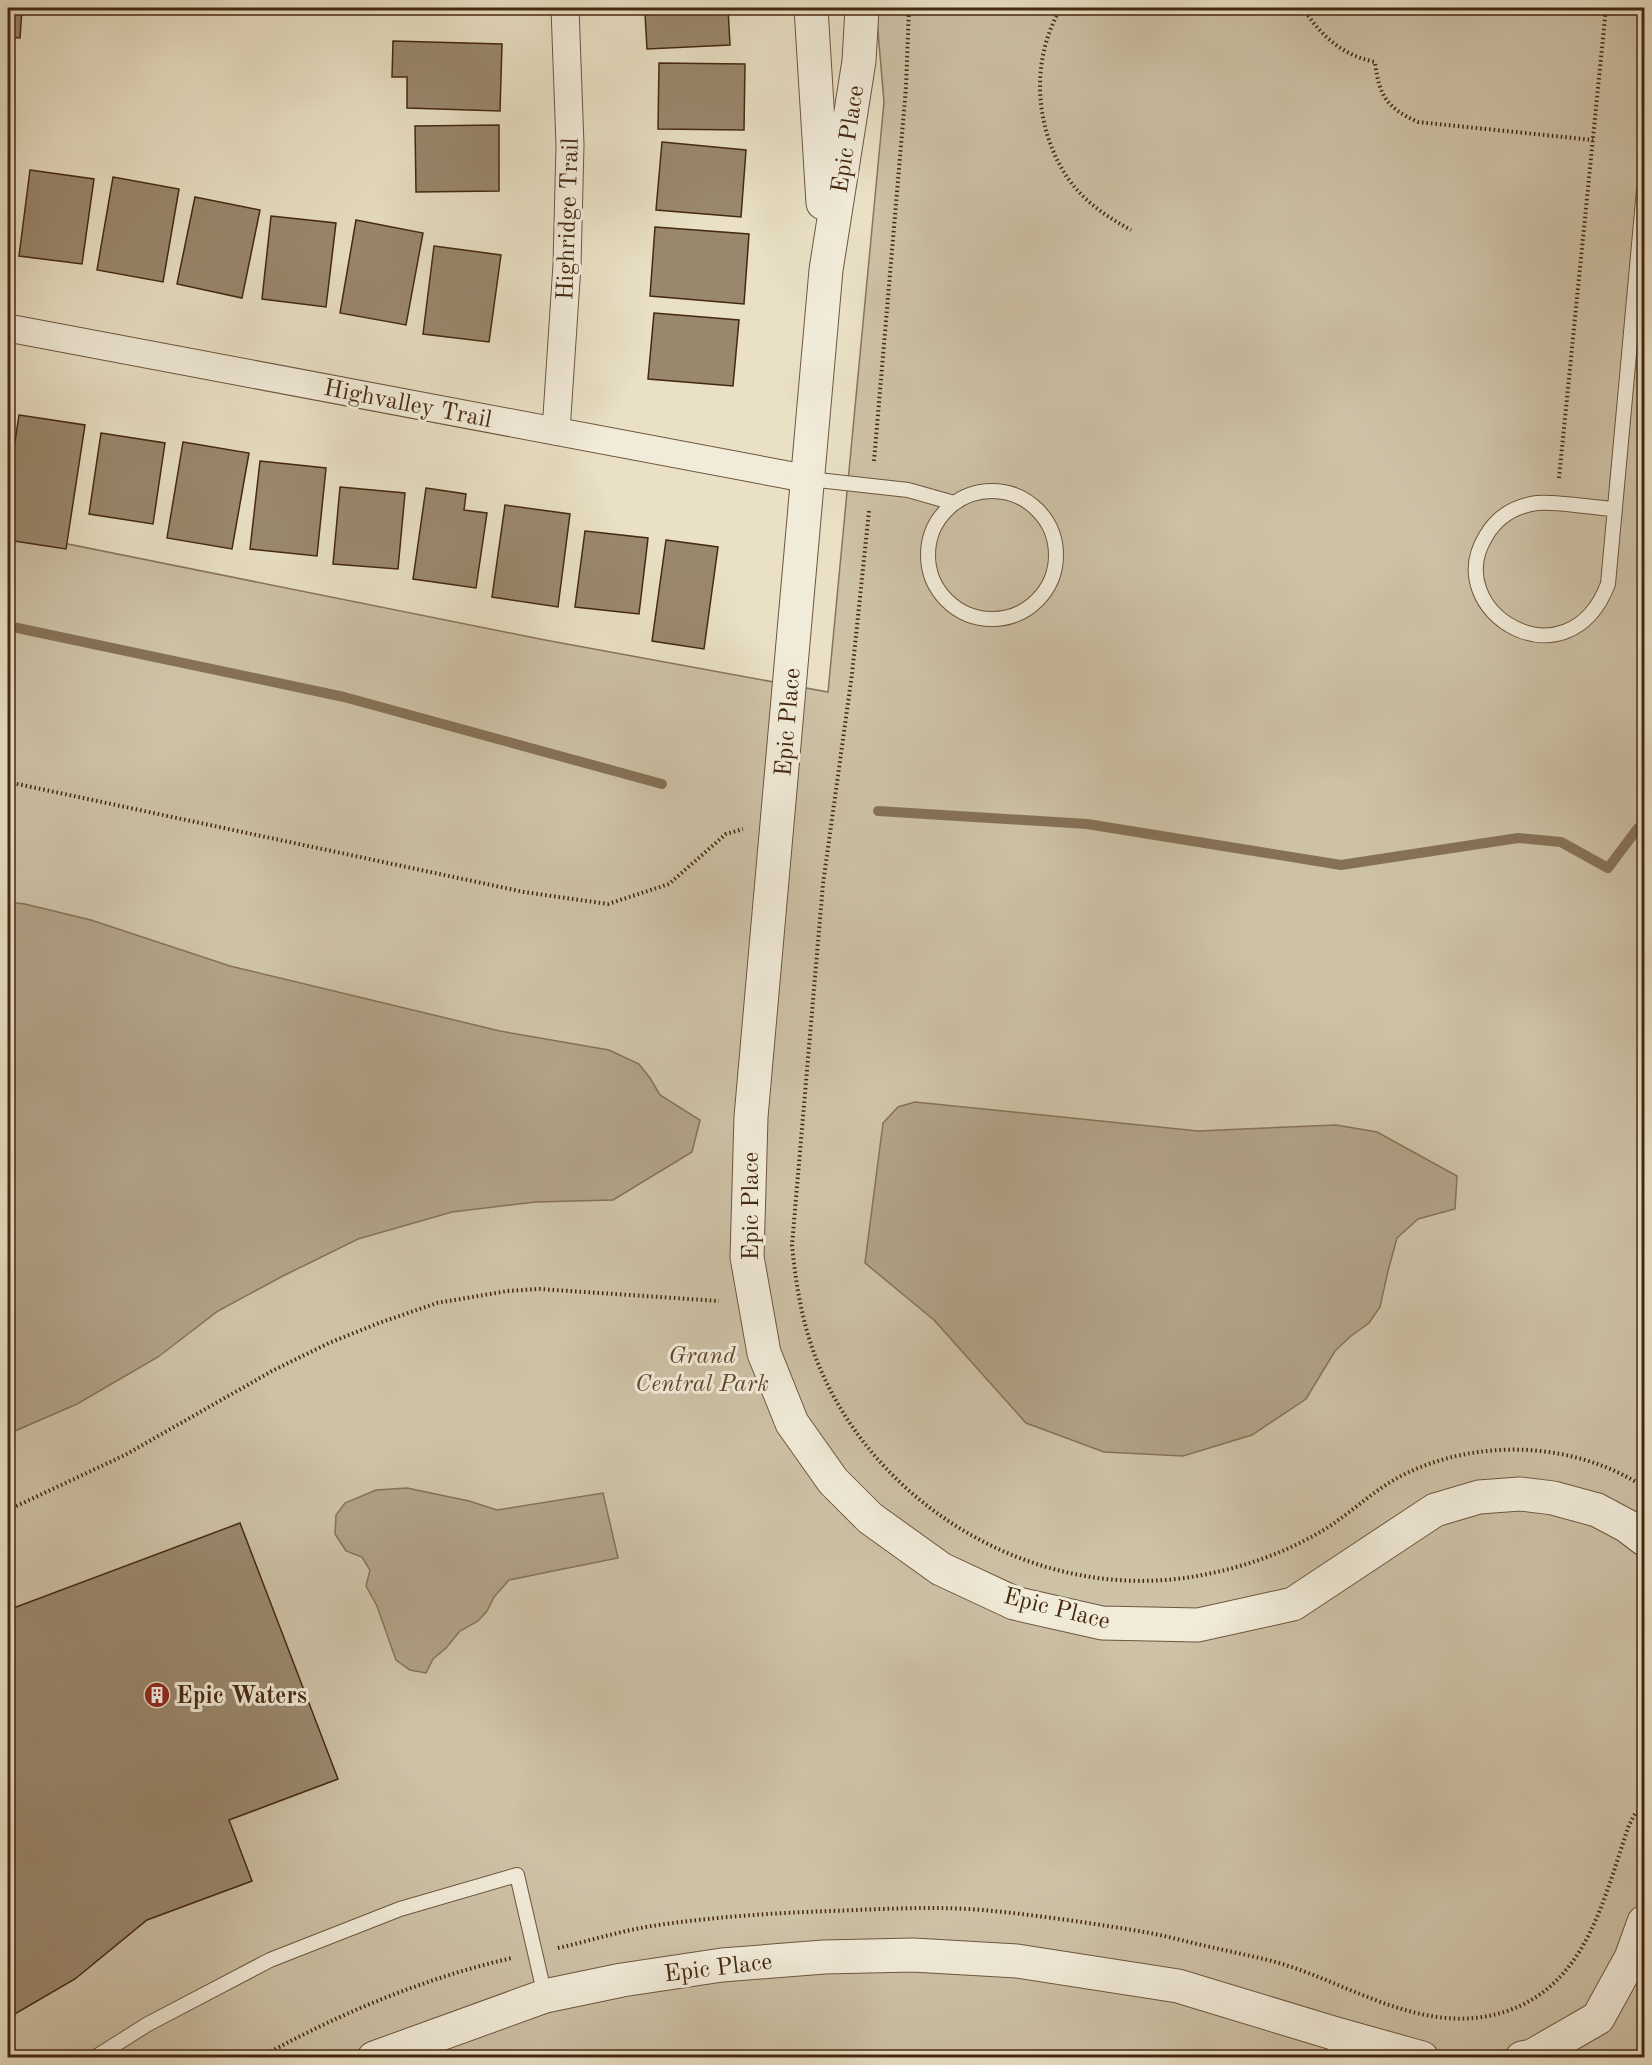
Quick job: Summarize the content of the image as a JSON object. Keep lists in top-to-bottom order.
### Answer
{
  "streets": {
    "street": ["Epic Place", "Highridge Trail", "Highvalley Trail"]
  },
  "crossings": [
    ["Epic Place", "Highvalley Trail"],
    ["Highridge Trail", "Highvalley Trail"]
  ],
  "parks": ["Grand Central Park"],
  "places": {
    "building": ["Epic Waters"]
  }
}
